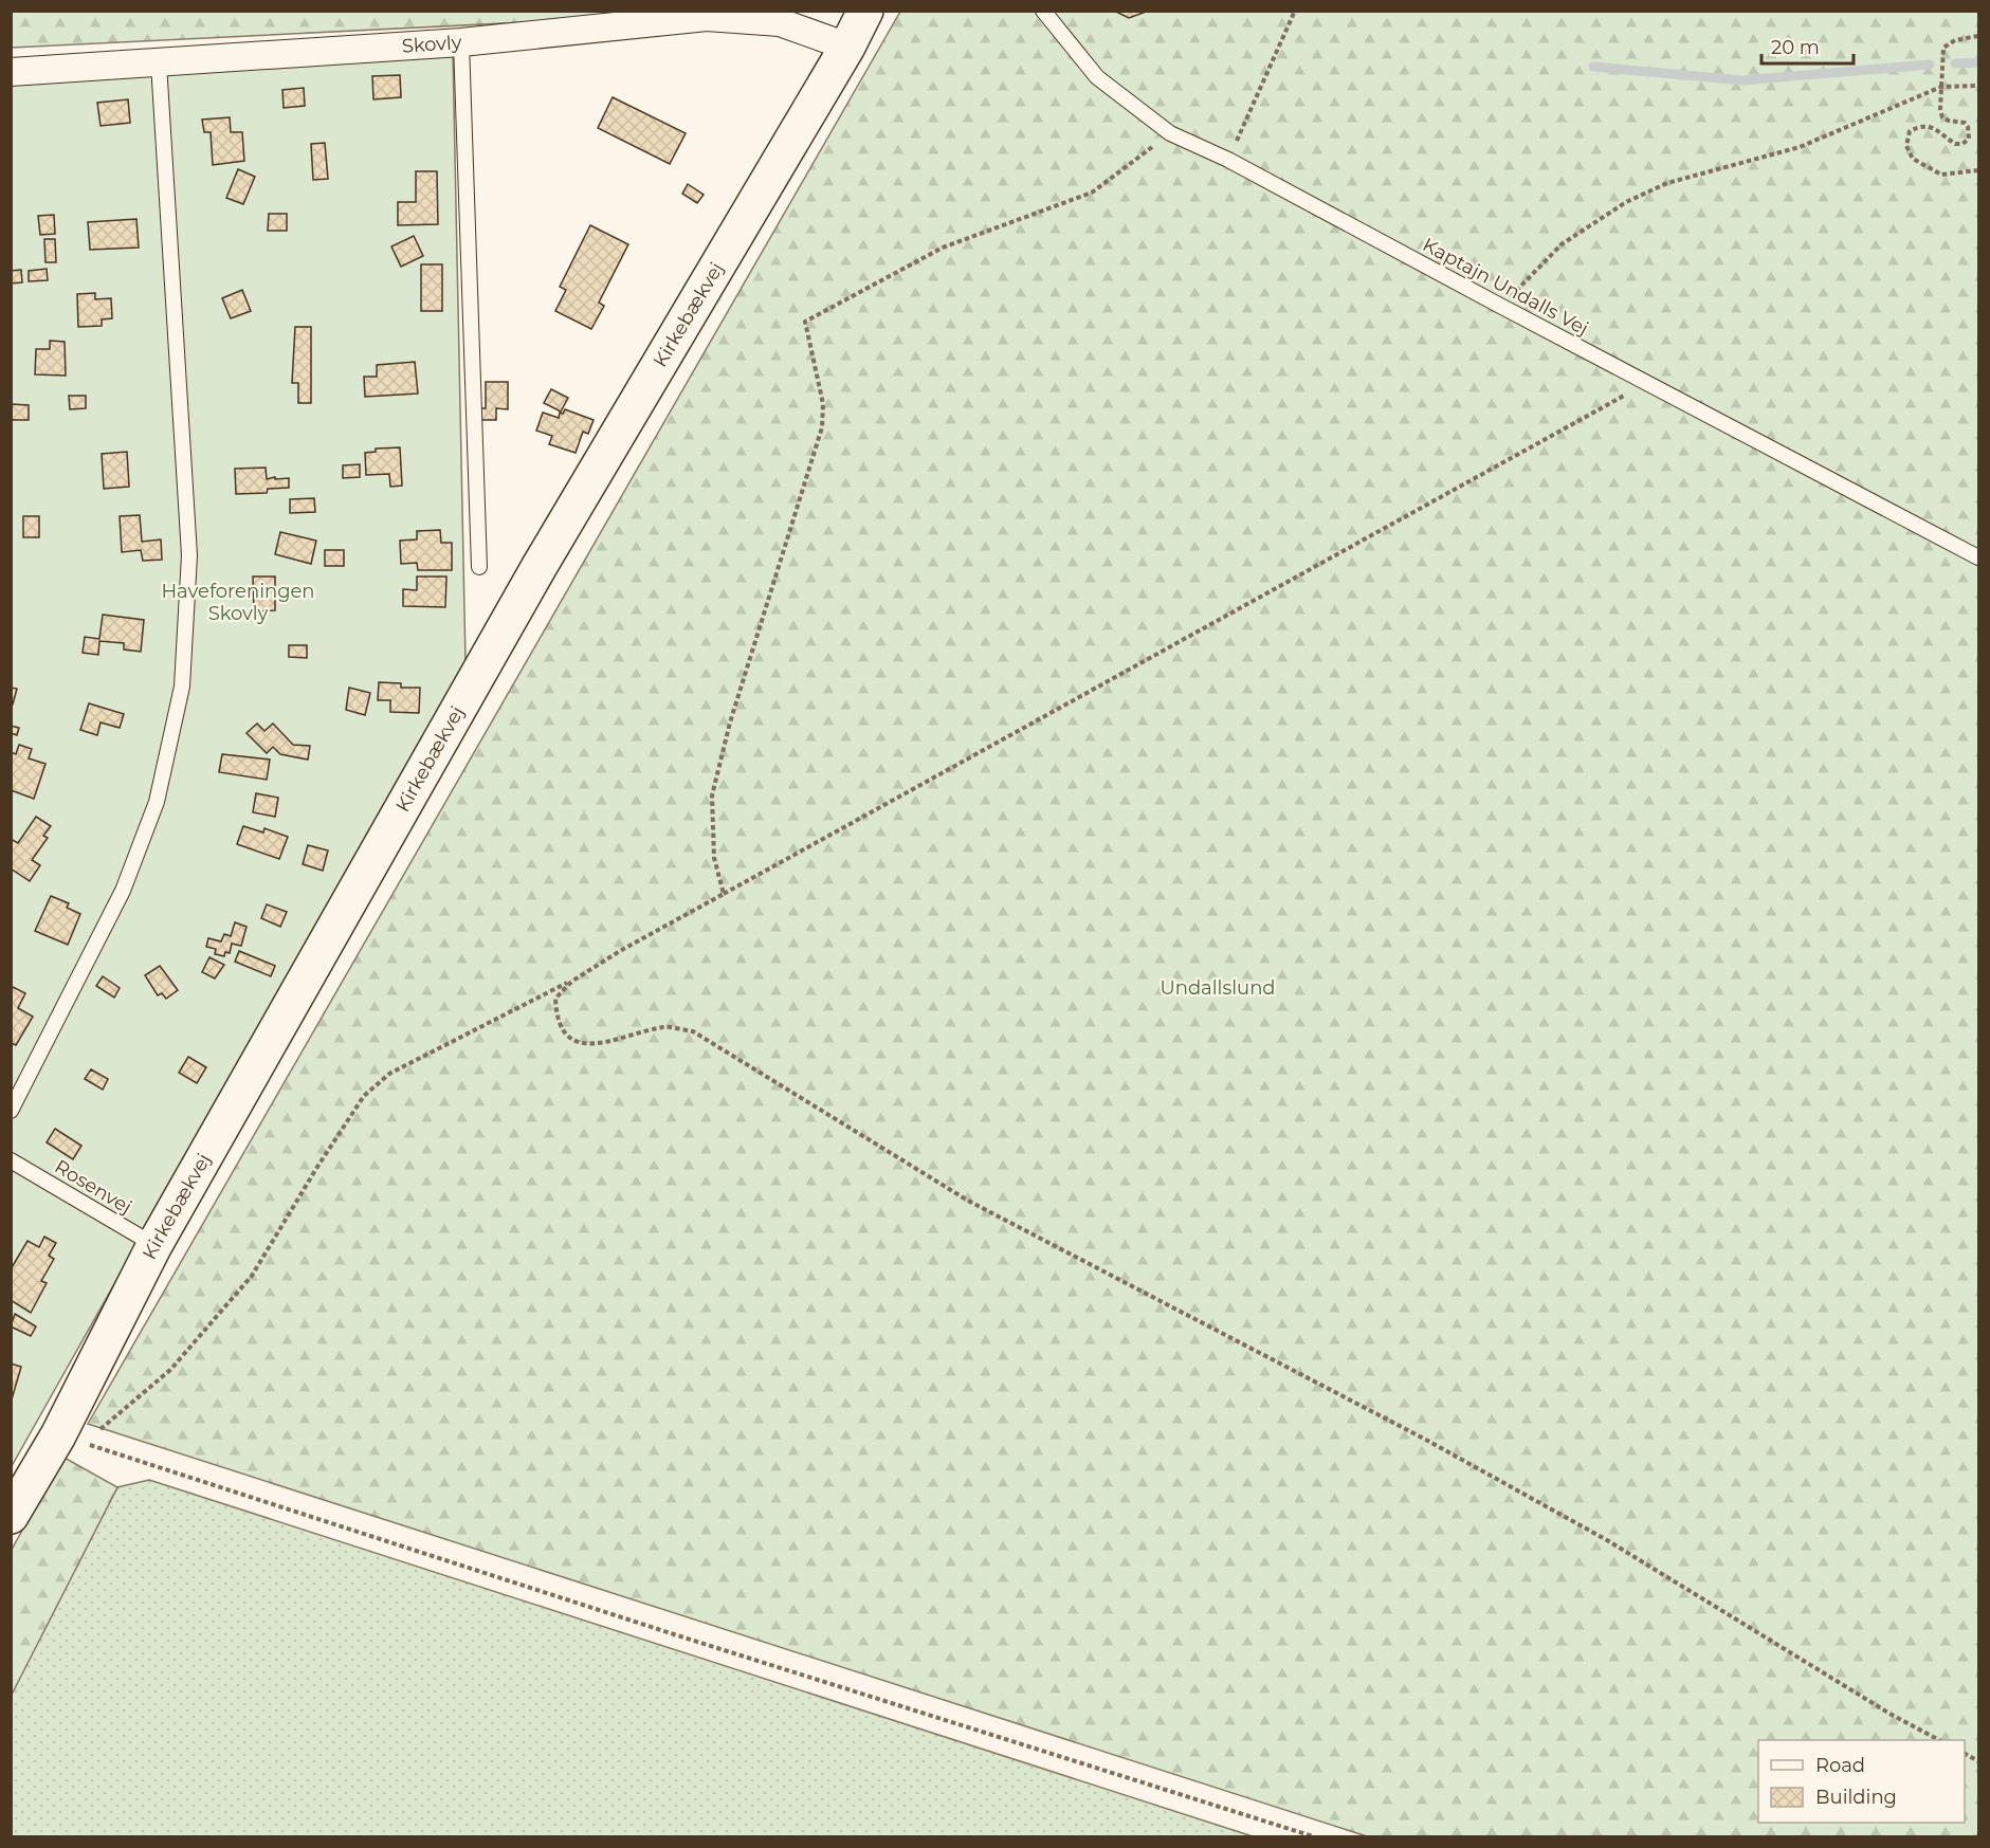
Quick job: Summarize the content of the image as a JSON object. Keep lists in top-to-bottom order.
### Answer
{
  "streets": {
    "street": ["Skovly", "Kirkebækvej"],
    "lane": ["Kaptajn Undalls Vej", "Rosenvej"]
  },
  "crossings": [
    ["Skovly", "Kirkebækvej"],
    ["Kirkebækvej", "Rosenvej"]
  ],
  "parks": ["Haveforeningen Skovly", "Undallslund"],
  "legend": ["Road", "Building"],
  "scale_bar": "20 m"
}
